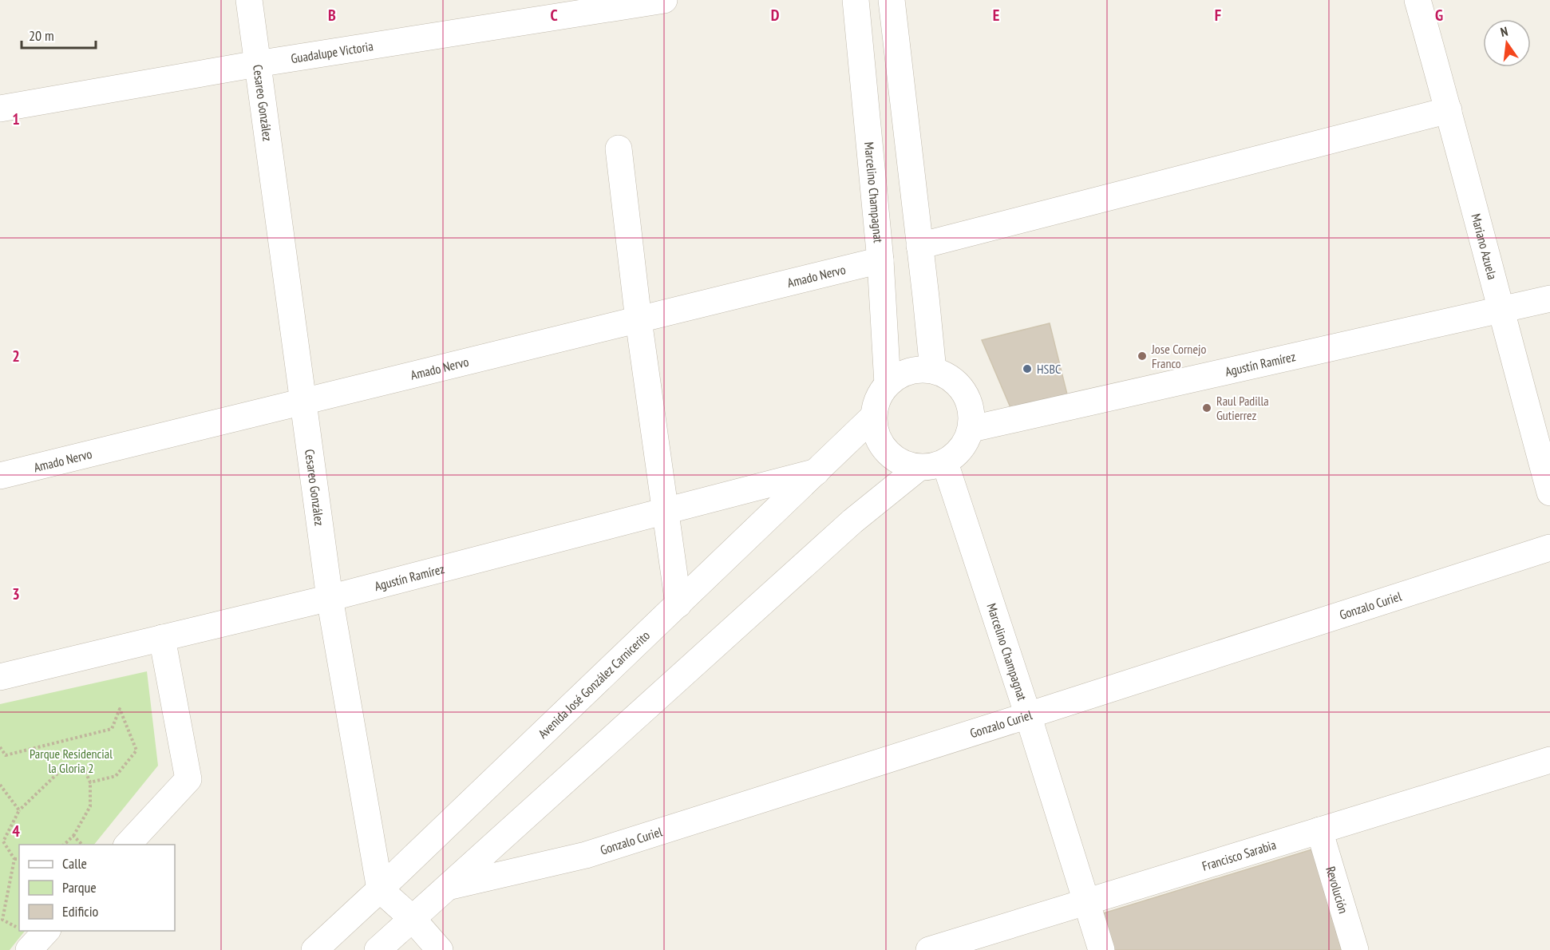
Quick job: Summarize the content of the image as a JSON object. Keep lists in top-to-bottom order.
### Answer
{
  "streets": {
    "street": [
      "Guadalupe Victoria",
      "Cesareo González",
      "Marcelino Champagnat",
      "Mariano Azuela",
      "Amado Nervo",
      "Agustín Ramírez",
      "Gonzalo Curiel",
      "Avenida José González Carnicerito",
      "Francisco Sarabia",
      "Revolución"
    ]
  },
  "crossings": [
    ["Guadalupe Victoria", "Cesareo González"],
    ["Cesareo González", "Amado Nervo"],
    ["Cesareo González", "Agustín Ramírez"],
    ["Cesareo González", "Avenida José González Carnicerito"],
    ["Marcelino Champagnat", "Amado Nervo"],
    ["Marcelino Champagnat", "Agustín Ramírez"],
    ["Marcelino Champagnat", "Gonzalo Curiel"],
    ["Marcelino Champagnat", "Avenida José González Carnicerito"],
    ["Marcelino Champagnat", "Francisco Sarabia"],
    ["Mariano Azuela", "Agustín Ramírez"],
    ["Agustín Ramírez", "Avenida José González Carnicerito"],
    ["Francisco Sarabia", "Revolución"]
  ],
  "parks": ["Parque Residencial la Gloria 2"],
  "places": ["Jose Cornejo Franco", "HSBC", "Raul Padilla Gutierrez"],
  "legend": ["Calle", "Parque", "Edificio"],
  "scale_bar": "20 m",
  "north": "top",
  "grid": {
    "columns": [
      "B",
      "C",
      "D",
      "E",
      "F",
      "G"
    ],
    "rows": [
      "1",
      "2",
      "3",
      "4"
    ]
  }
}
